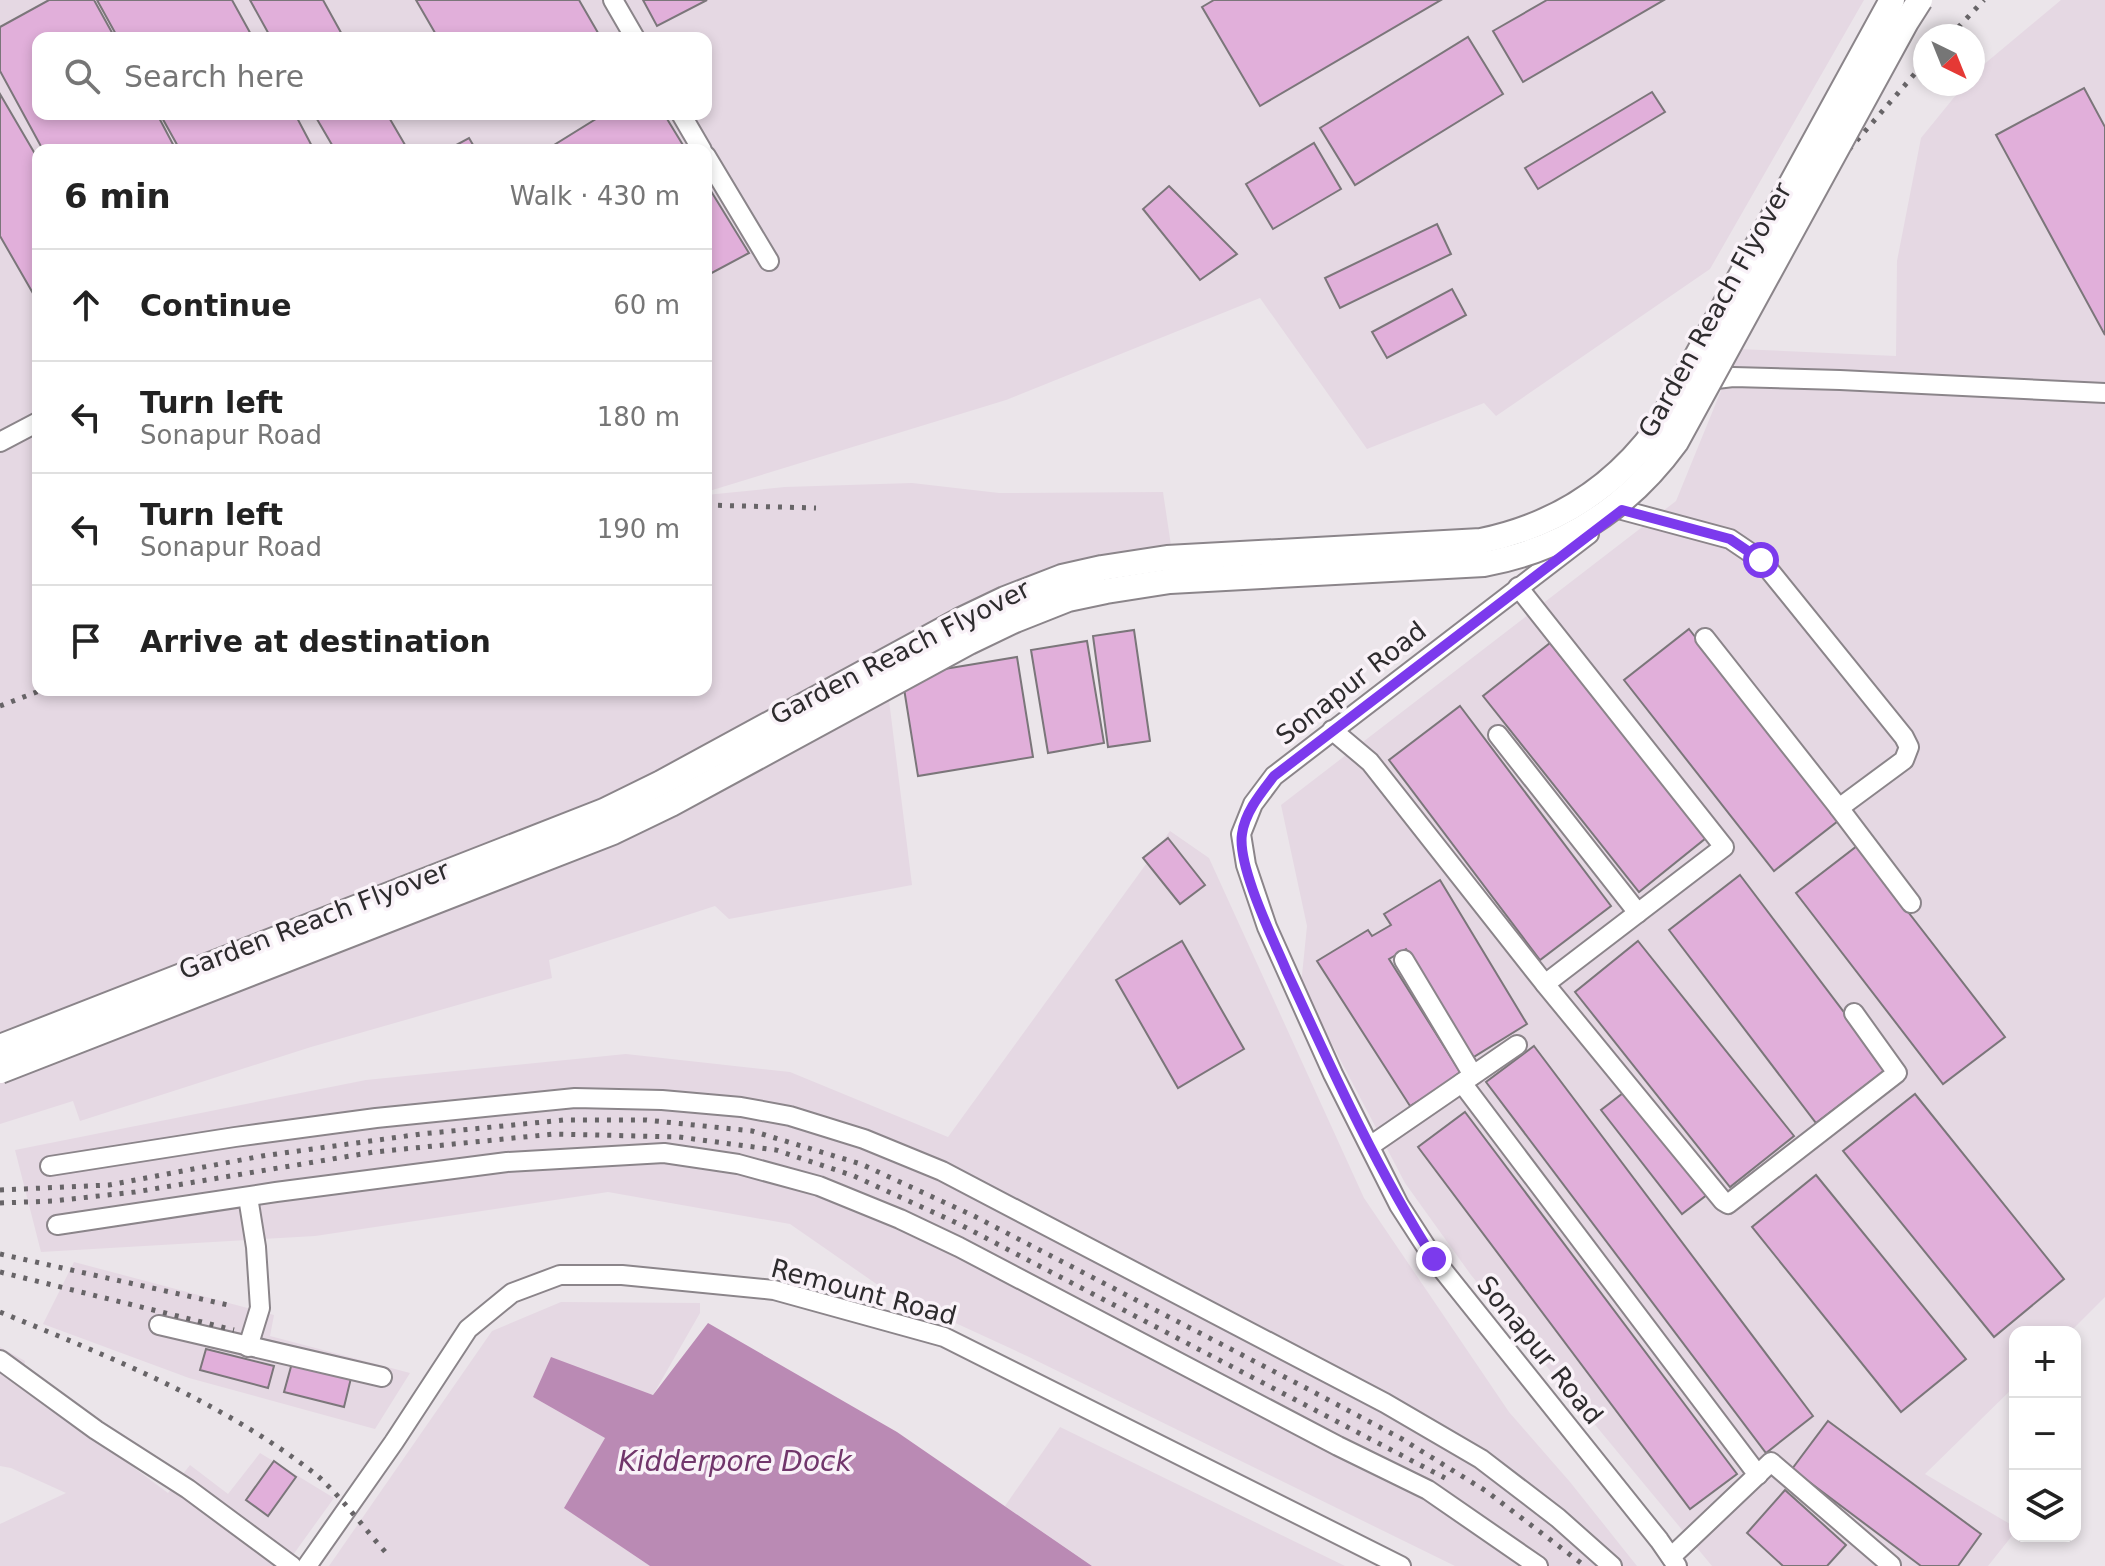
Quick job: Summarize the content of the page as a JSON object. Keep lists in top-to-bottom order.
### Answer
{
  "streets": {
    "main road": ["Garden Reach Flyover"],
    "street": ["Sonapur Road", "Remount Road"]
  },
  "water": ["Kidderpore Dock"],
  "north": "bottom right",
  "page": {
    "search": "Search here",
    "heading": ["6 min", "Walk · 430 m"],
    "list": [
      ["Continue", "60 m"],
      ["Turn left", "Sonapur Road", "180 m"],
      ["Turn left", "Sonapur Road", "190 m"],
      "Arrive at destination"
    ],
    "map_buttons": ["+", "−"]
  }
}
